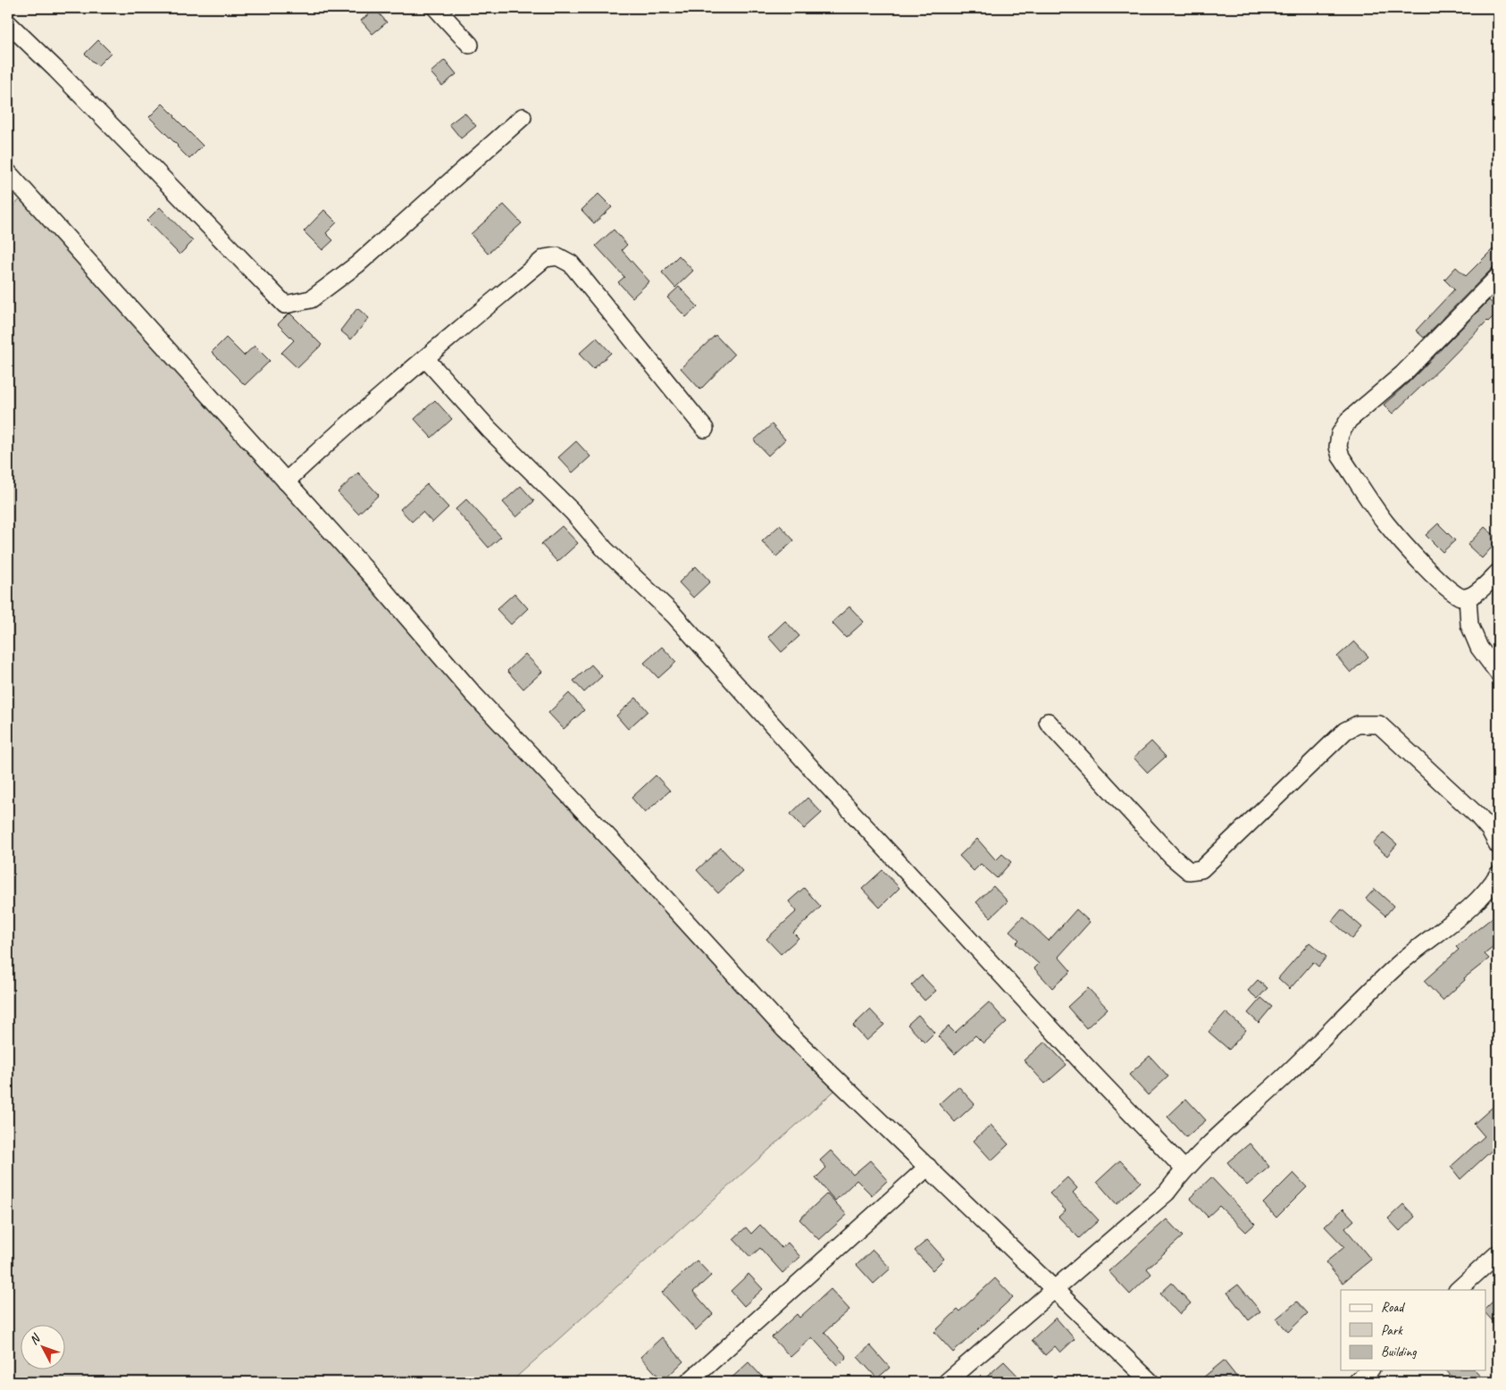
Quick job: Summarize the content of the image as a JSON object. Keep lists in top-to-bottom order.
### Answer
{
  "legend": ["Road", "Park", "Building"],
  "north": "top left"
}
